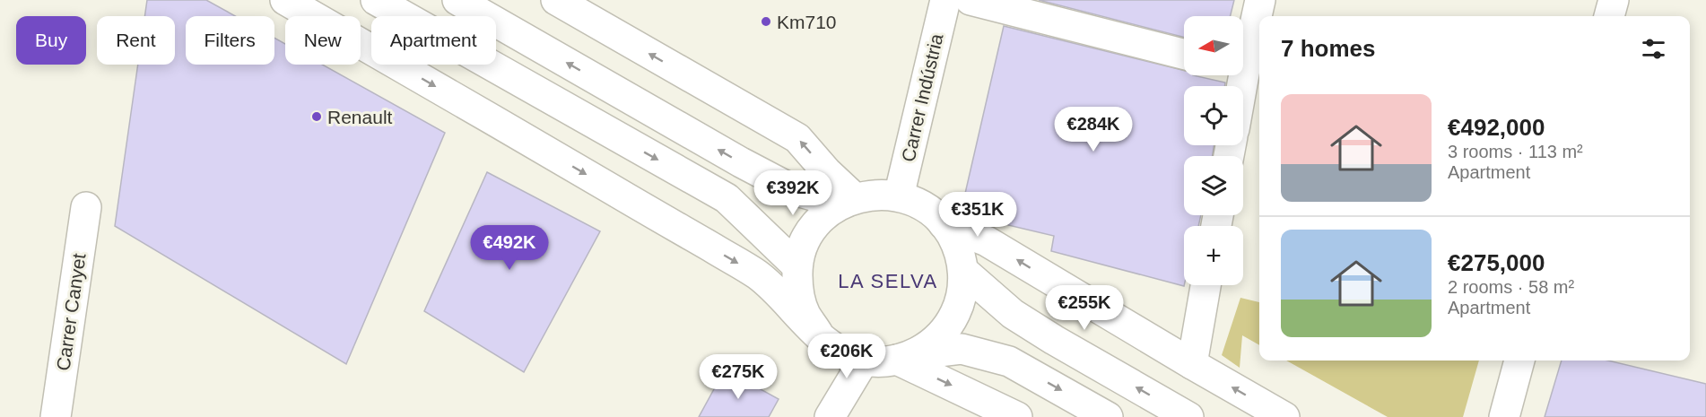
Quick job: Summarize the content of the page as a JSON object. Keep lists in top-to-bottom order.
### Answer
{
  "streets": {
    "main road": ["Carrer Indústria", "Carrer Canyet"]
  },
  "districts": ["LA SELVA"],
  "places": ["Km710", "Renault"],
  "north": "left",
  "page": {
    "map_buttons": "+",
    "chip": [
      "Buy",
      "Rent",
      "Filters",
      "New",
      "Apartment"
    ],
    "heading": "7 homes",
    "list": [
      {
        "name": "€492,000",
        "note": "3 rooms · 113 m² · Apartment"
      },
      {
        "name": "€275,000",
        "note": "2 rooms · 58 m² · Apartment"
      }
    ],
    "price": [
      "€284K",
      "€392K",
      "€351K",
      "€492K",
      "€255K",
      "€206K",
      "€275K"
    ]
  }
}
